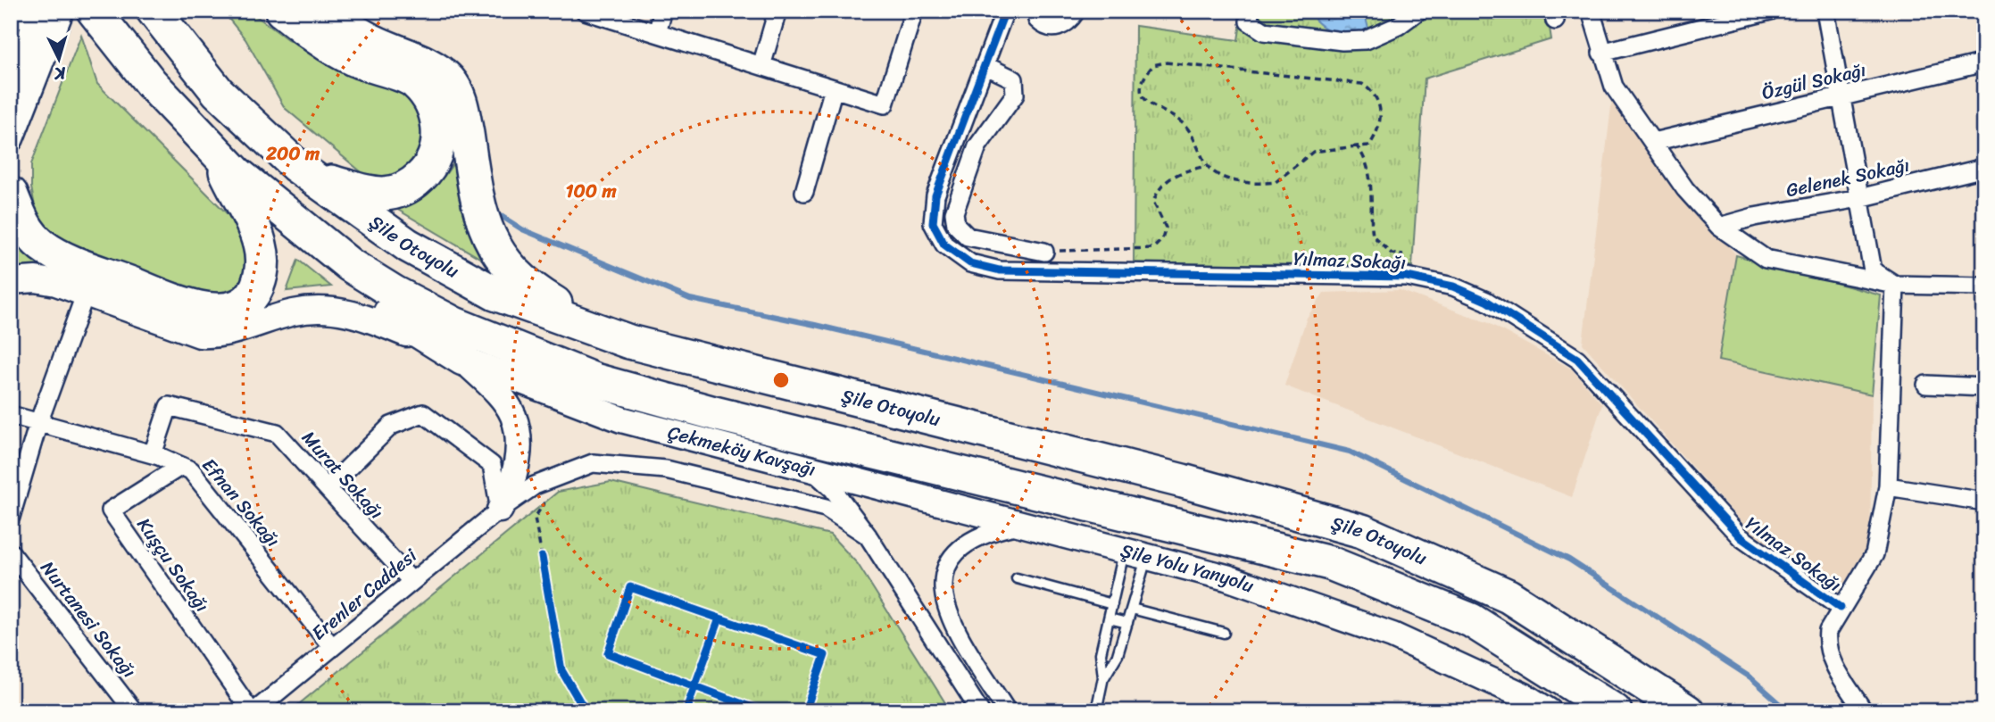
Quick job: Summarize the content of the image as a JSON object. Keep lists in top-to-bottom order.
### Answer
{
  "streets": {
    "highway": ["Şile Otoyolu"],
    "main road": ["Çekmeköy Kavşağı", "Şile Yolu Yanyolu"],
    "street": [
      "Özgül Sokağı",
      "Gelenek Sokağı",
      "Yılmaz Sokağı",
      "Murat Sokağı",
      "Efnan Sokağı",
      "Kuşçu Sokağı",
      "Erenler Caddesi",
      "Nurtanesi Sokağı"
    ]
  },
  "crossings": [
    ["Çekmeköy Kavşağı", "Şile Yolu Yanyolu"],
    ["Çekmeköy Kavşağı", "Erenler Caddesi"],
    ["Murat Sokağı", "Efnan Sokağı"],
    ["Murat Sokağı", "Erenler Caddesi"],
    ["Efnan Sokağı", "Kuşçu Sokağı"],
    ["Efnan Sokağı", "Erenler Caddesi"],
    ["Kuşçu Sokağı", "Erenler Caddesi"]
  ],
  "north": "bottom",
  "rings": ["200 m", "100 m"]
}
